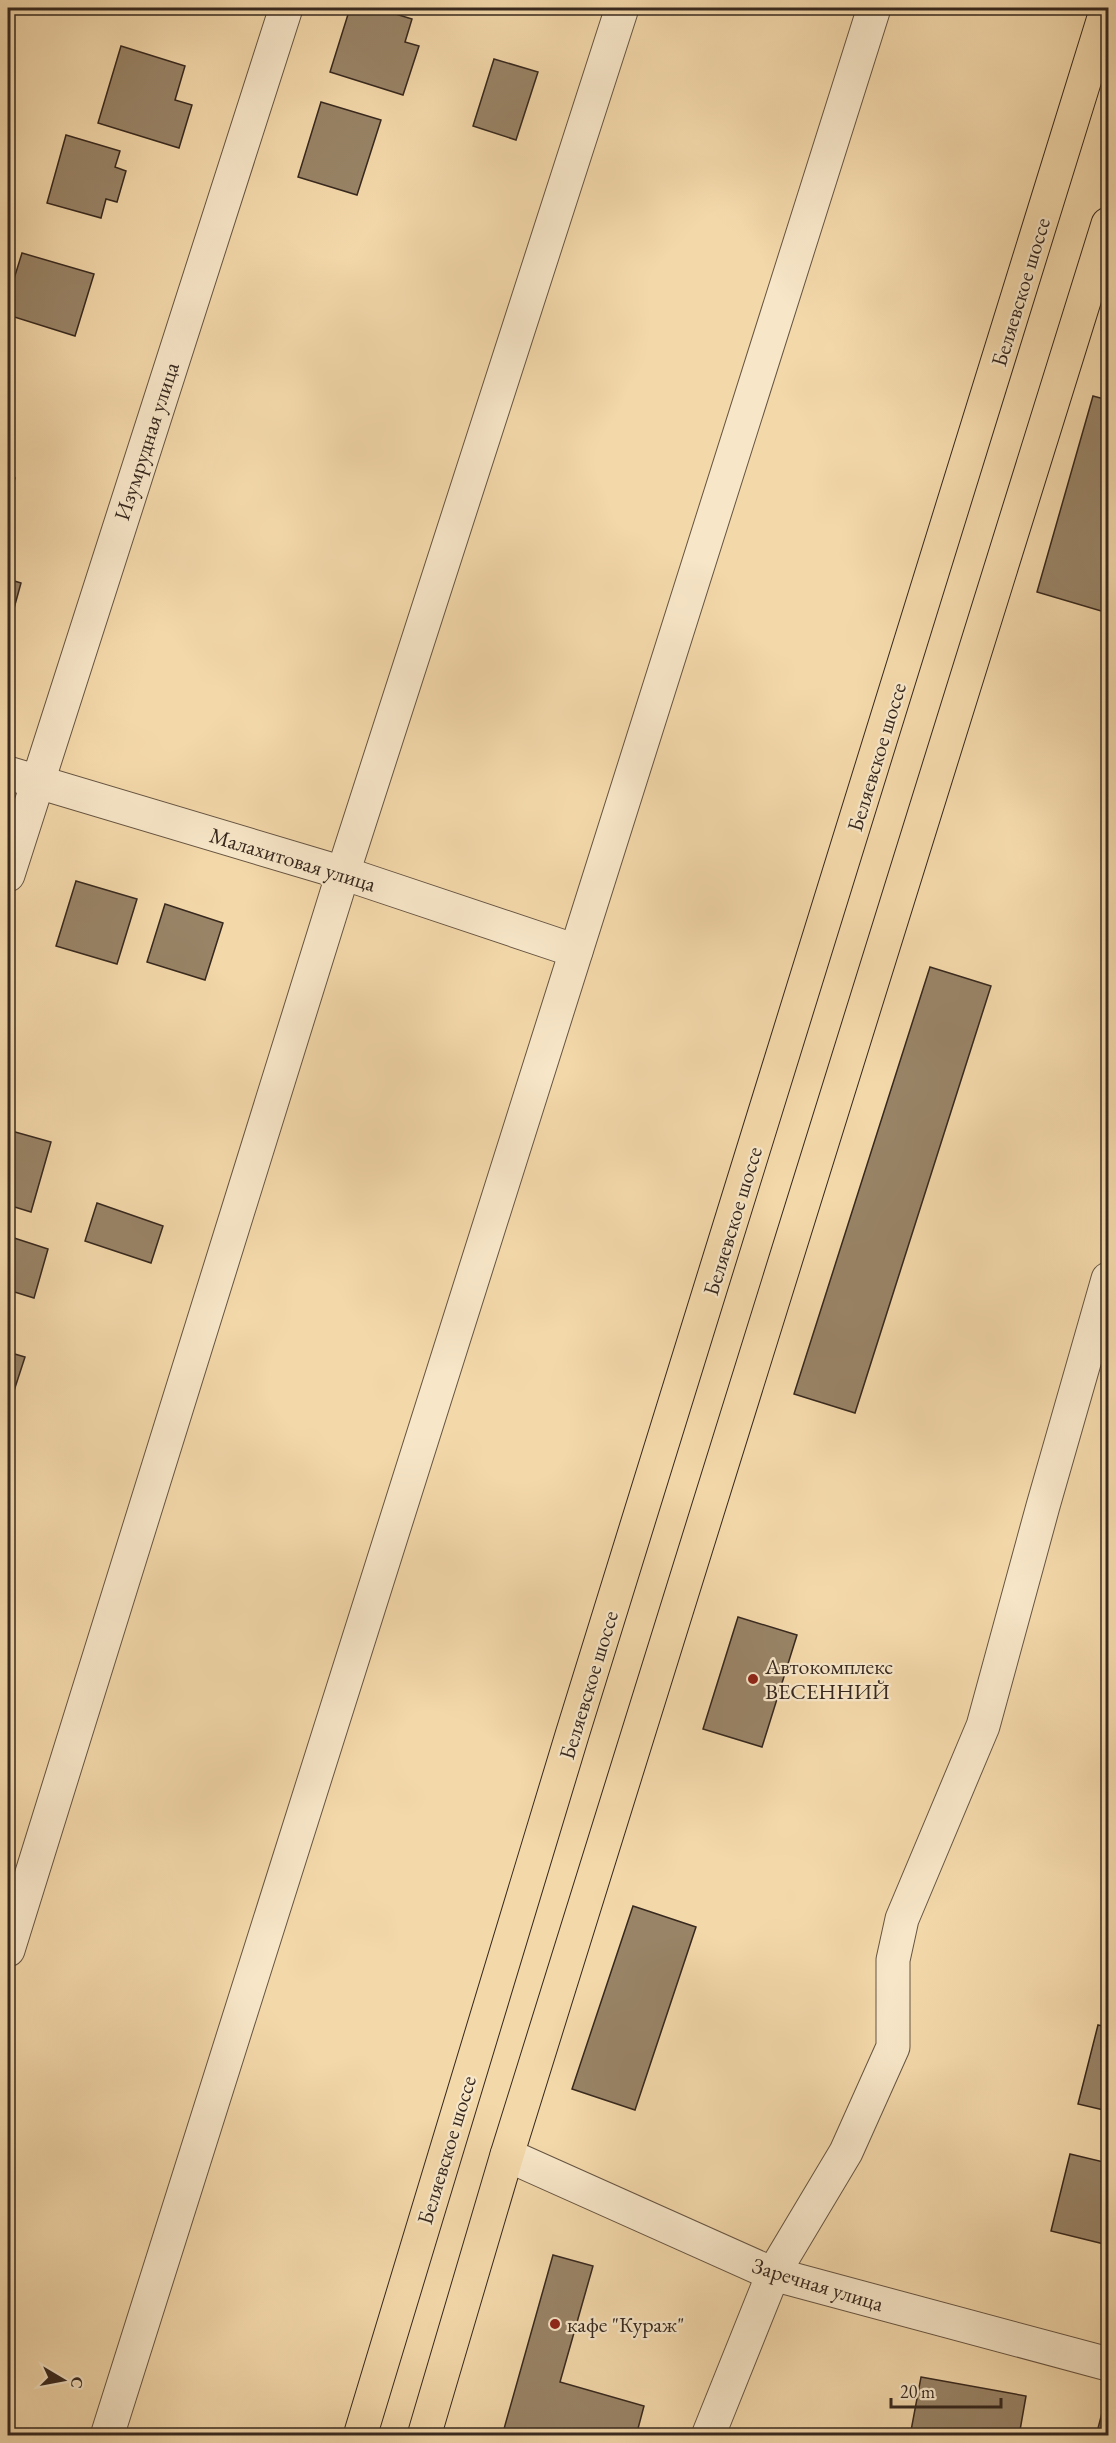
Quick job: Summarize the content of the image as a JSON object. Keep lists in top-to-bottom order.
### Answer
{
  "streets": {
    "main road": ["Беляевское шоссе"],
    "street": ["Изумрудная улица", "Малахитовая улица", "Заречная улица"]
  },
  "crossings": [
    ["Изумрудная улица", "Малахитовая улица"]
  ],
  "places": ["Автокомплекс ВЕСЕННИЙ", "кафе \"Кураж\""],
  "scale_bar": "20 m",
  "north": "right"
}
